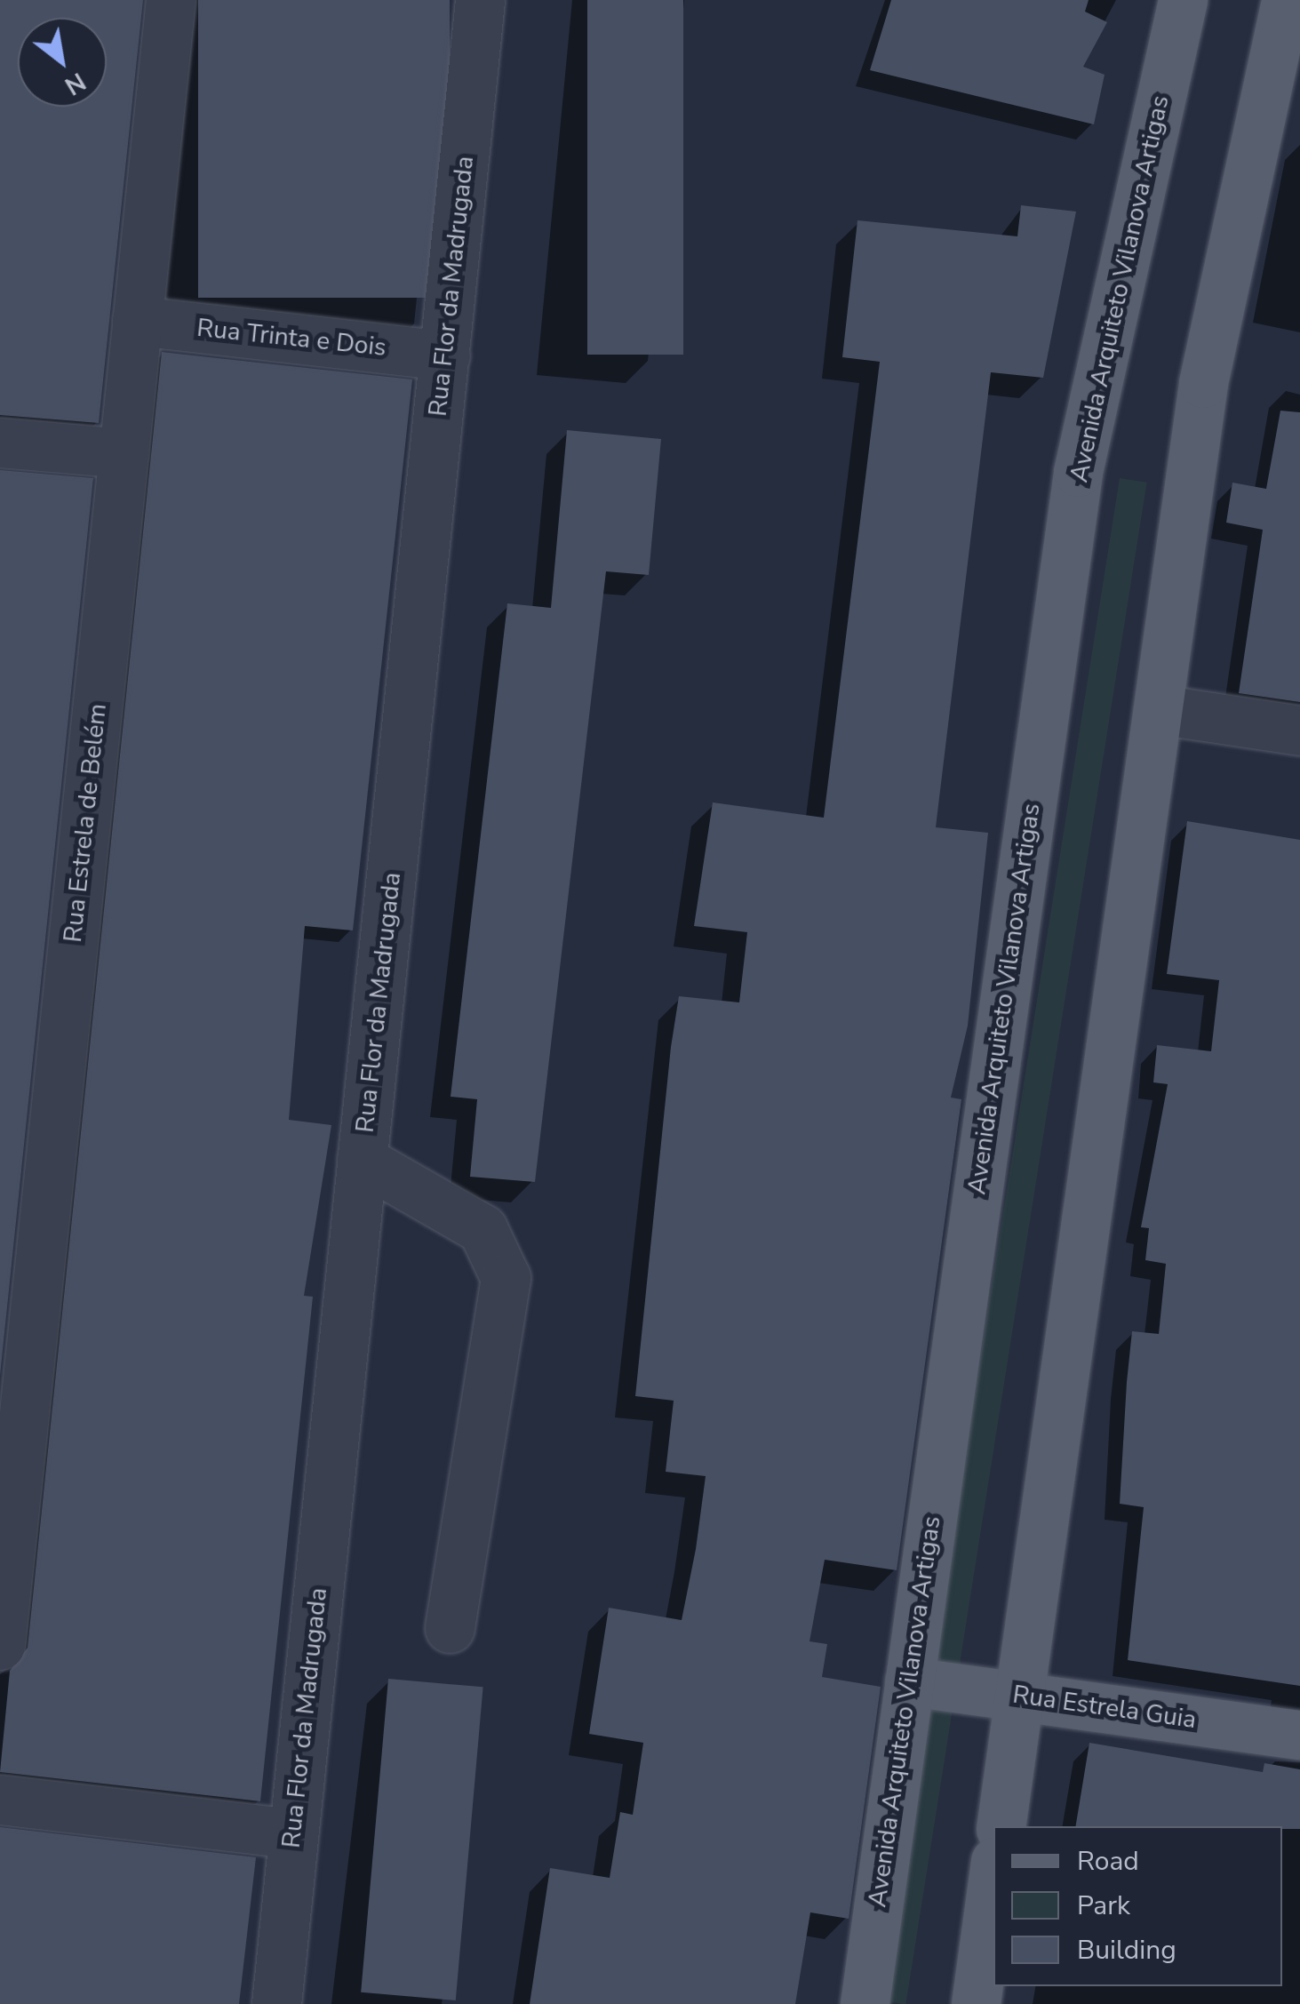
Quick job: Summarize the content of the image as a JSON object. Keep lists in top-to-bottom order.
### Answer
{
  "streets": {
    "main road": ["Avenida Arquiteto Vilanova Artigas", "Rua Estrela Guia"],
    "street": ["Rua Flor da Madrugada", "Rua Trinta e Dois", "Rua Estrela de Belém"]
  },
  "crossings": [
    ["Rua Flor da Madrugada", "Rua Trinta e Dois"],
    ["Avenida Arquiteto Vilanova Artigas", "Rua Estrela Guia"],
    ["Rua Trinta e Dois", "Rua Estrela de Belém"]
  ],
  "legend": ["Road", "Park", "Building"],
  "north": "bottom right"
}
